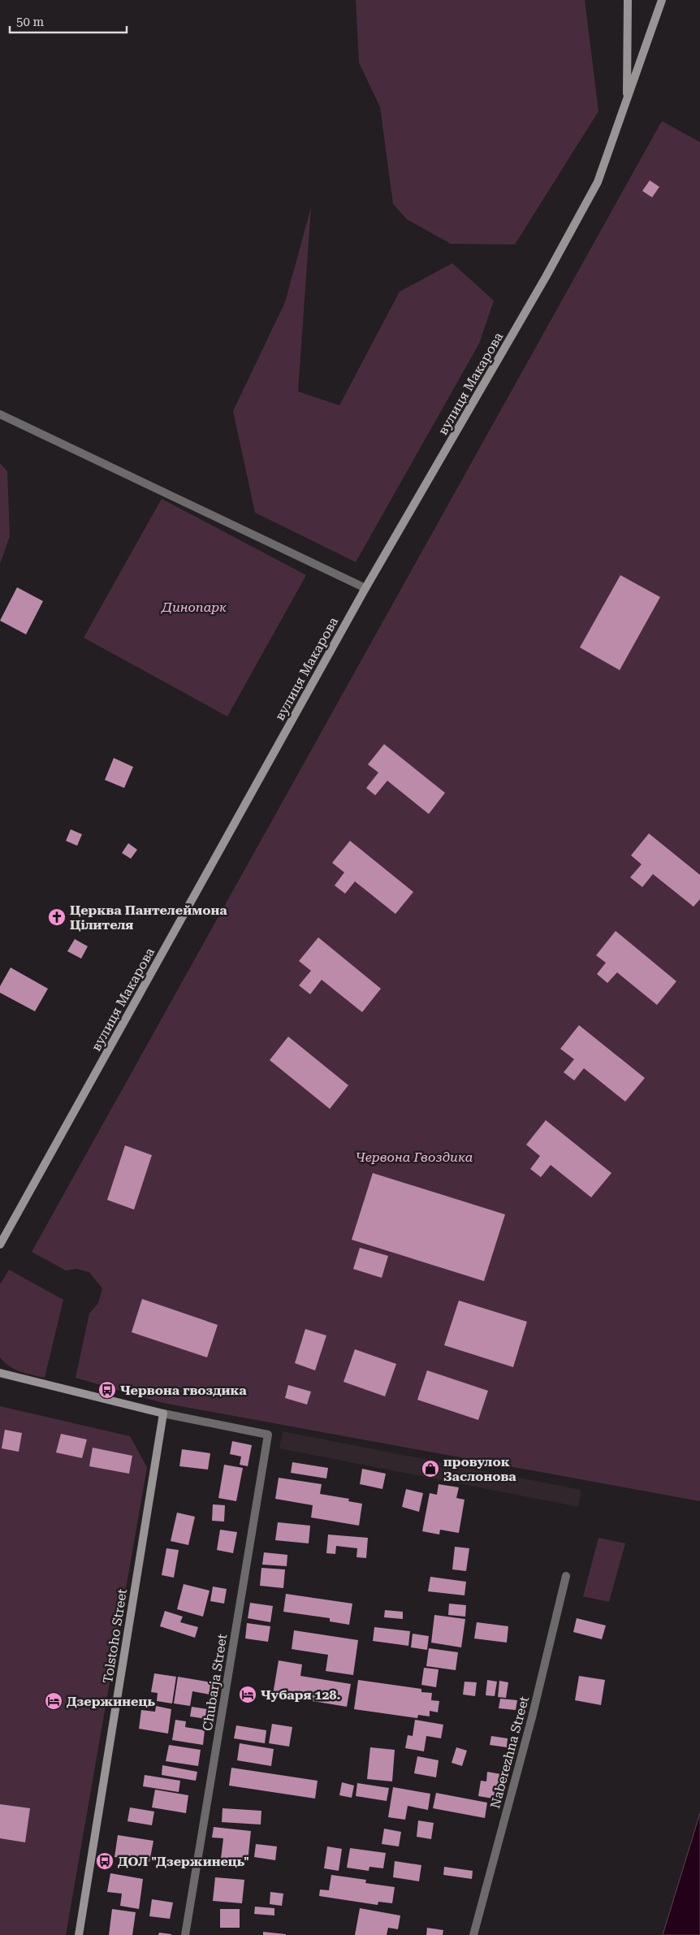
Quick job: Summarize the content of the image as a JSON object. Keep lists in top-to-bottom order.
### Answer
{
  "streets": {
    "main road": ["вулиця Макарова", "Tolstoho Street"],
    "street": ["Chubarja Street", "Naberezhna Street"]
  },
  "crossings": [
    ["Tolstoho Street", "Chubarja Street"]
  ],
  "parks": ["Динопарк", "Червона Гвоздика"],
  "places": {
    "church": ["Церква Пантелеймона Цілителя"],
    "bus stop": ["Червона гвоздика", "ДОЛ \"Дзержинець\""],
    "shop": ["провулок Заслонова"],
    "hotel": ["Чубаря 128.", "Дзержинець"]
  },
  "scale_bar": "50 m"
}
